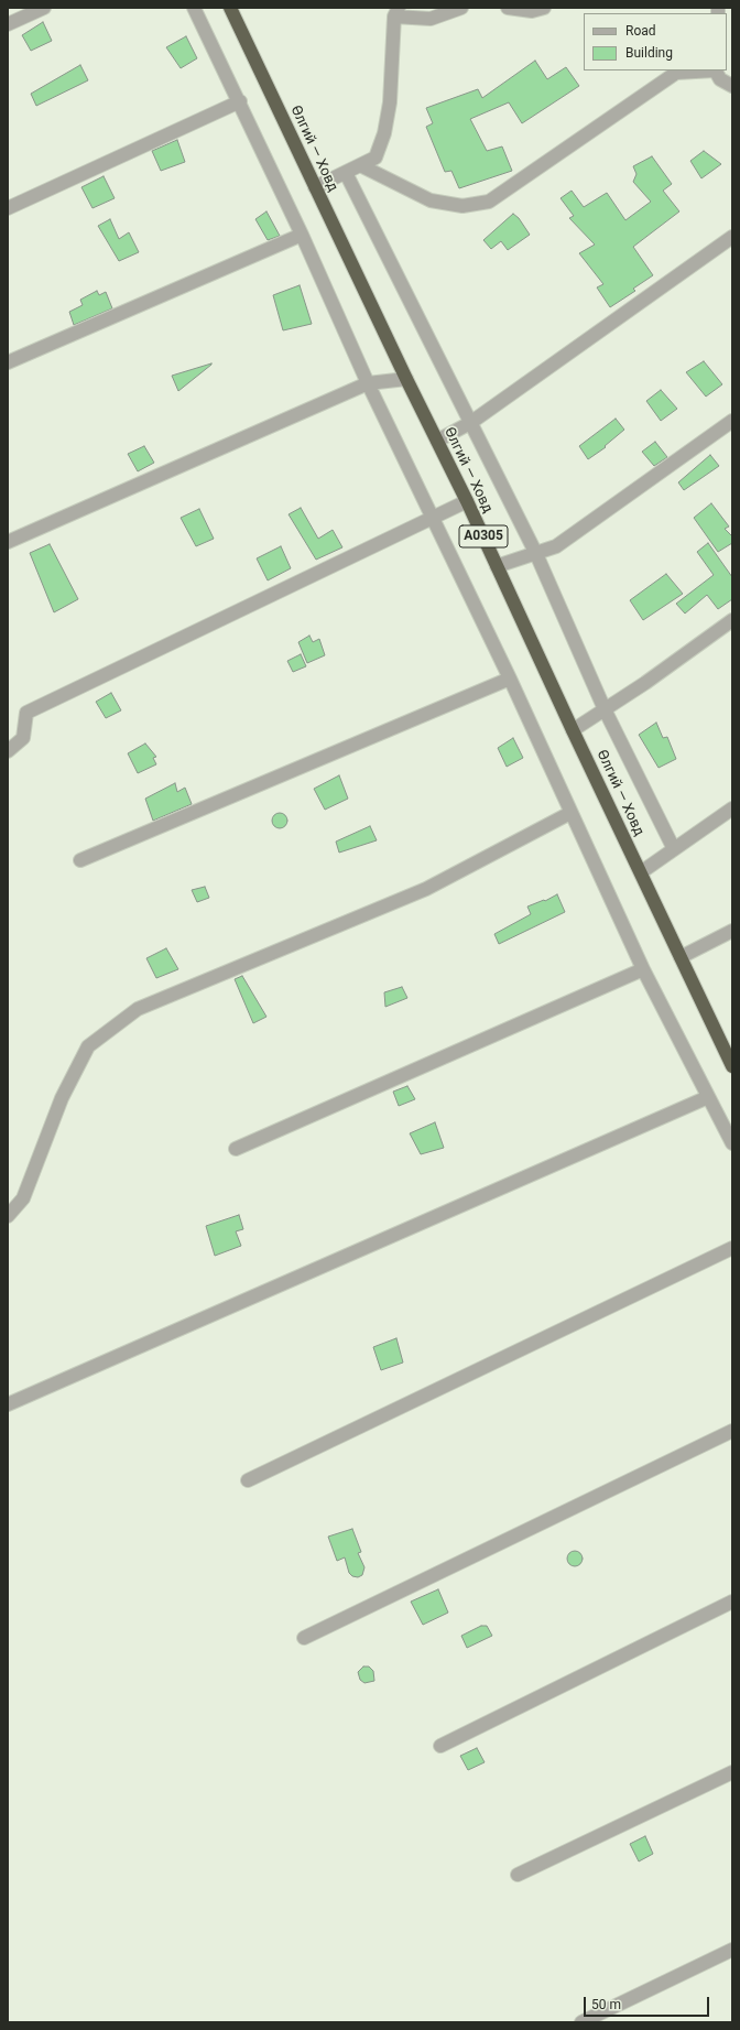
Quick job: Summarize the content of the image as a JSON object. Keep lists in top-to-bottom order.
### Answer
{
  "streets": {
    "highway": ["Өлгий — Ховд", "A0305"]
  },
  "legend": ["Road", "Building"],
  "scale_bar": "50 m"
}
